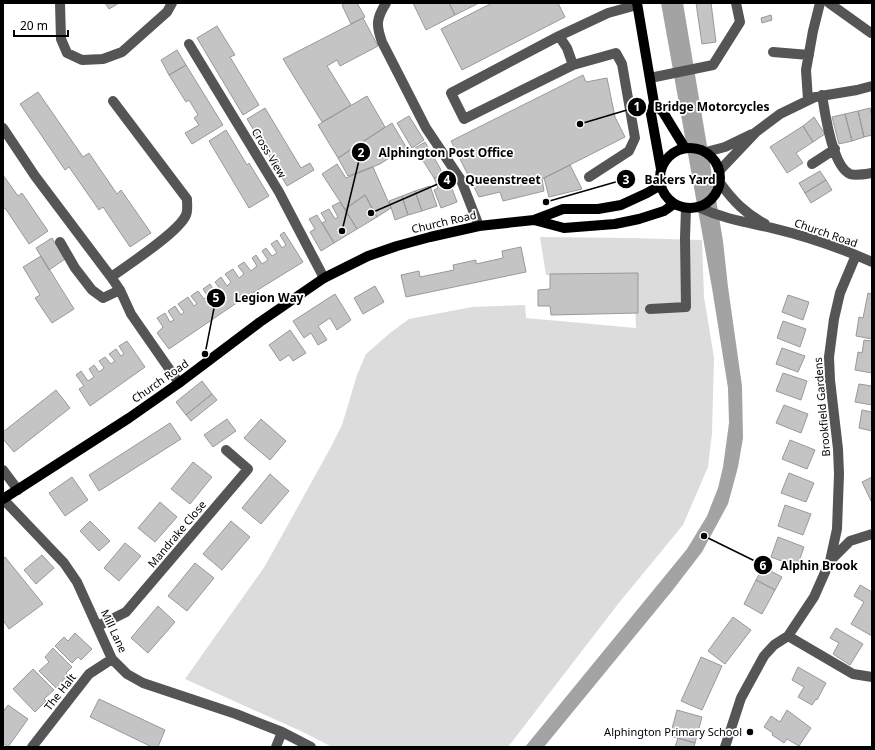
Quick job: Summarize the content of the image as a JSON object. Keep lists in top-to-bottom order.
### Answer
{
  "streets": {
    "main road": ["Church Road"],
    "street": [
      "Cross View",
      "Brookfield Gardens",
      "Mandrake Close",
      "Mill Lane",
      "The Halt"
    ]
  },
  "crossings": [
    ["Cross View", "Church Road"],
    ["Church Road", "Brookfield Gardens"],
    ["Church Road", "Mill Lane"],
    ["Mandrake Close", "Mill Lane"],
    ["Mill Lane", "The Halt"]
  ],
  "places": [
    "Bridge Motorcycles",
    "Bakers Yard",
    "Queenstreet",
    "Alphington Post Office",
    "Legion Way",
    "Alphin Brook",
    "Alphington Primary School"
  ],
  "scale_bar": "20 m"
}
